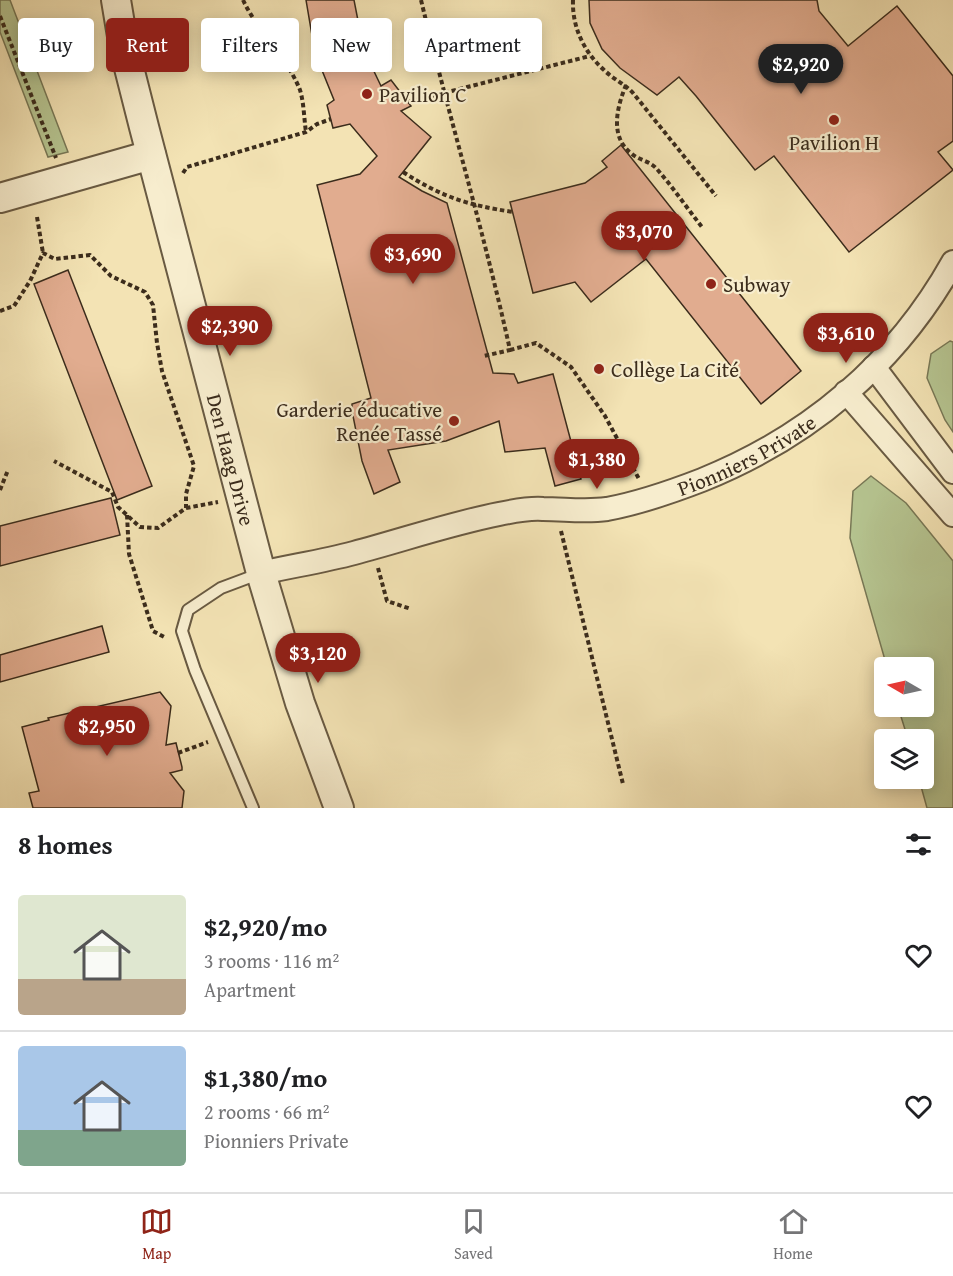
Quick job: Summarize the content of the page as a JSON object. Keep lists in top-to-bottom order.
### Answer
{
  "streets": {
    "street": ["Pionniers Private", "Den Haag Drive"]
  },
  "crossings": [
    ["Pionniers Private", "Den Haag Drive"]
  ],
  "places": [
    "Pavilion C",
    "Pavilion H",
    "Subway",
    "Collège La Cité",
    "Garderie éducative Renée Tassé"
  ],
  "north": "left",
  "page": {
    "chip": [
      "Buy",
      "Rent",
      "Filters",
      "New",
      "Apartment"
    ],
    "price": [
      "$2,920",
      "$3,070",
      "$3,690",
      "$2,390",
      "$3,610",
      "$1,380",
      "$3,120",
      "$2,950"
    ],
    "heading": "8 homes",
    "list": [
      {
        "name": "$2,920/mo",
        "note": "3 rooms · 116 m² · Apartment"
      },
      {
        "name": "$1,380/mo",
        "note": "2 rooms · 66 m² · Pionniers Private"
      }
    ],
    "tabs": ["Map", "Saved", "Home"]
  }
}
